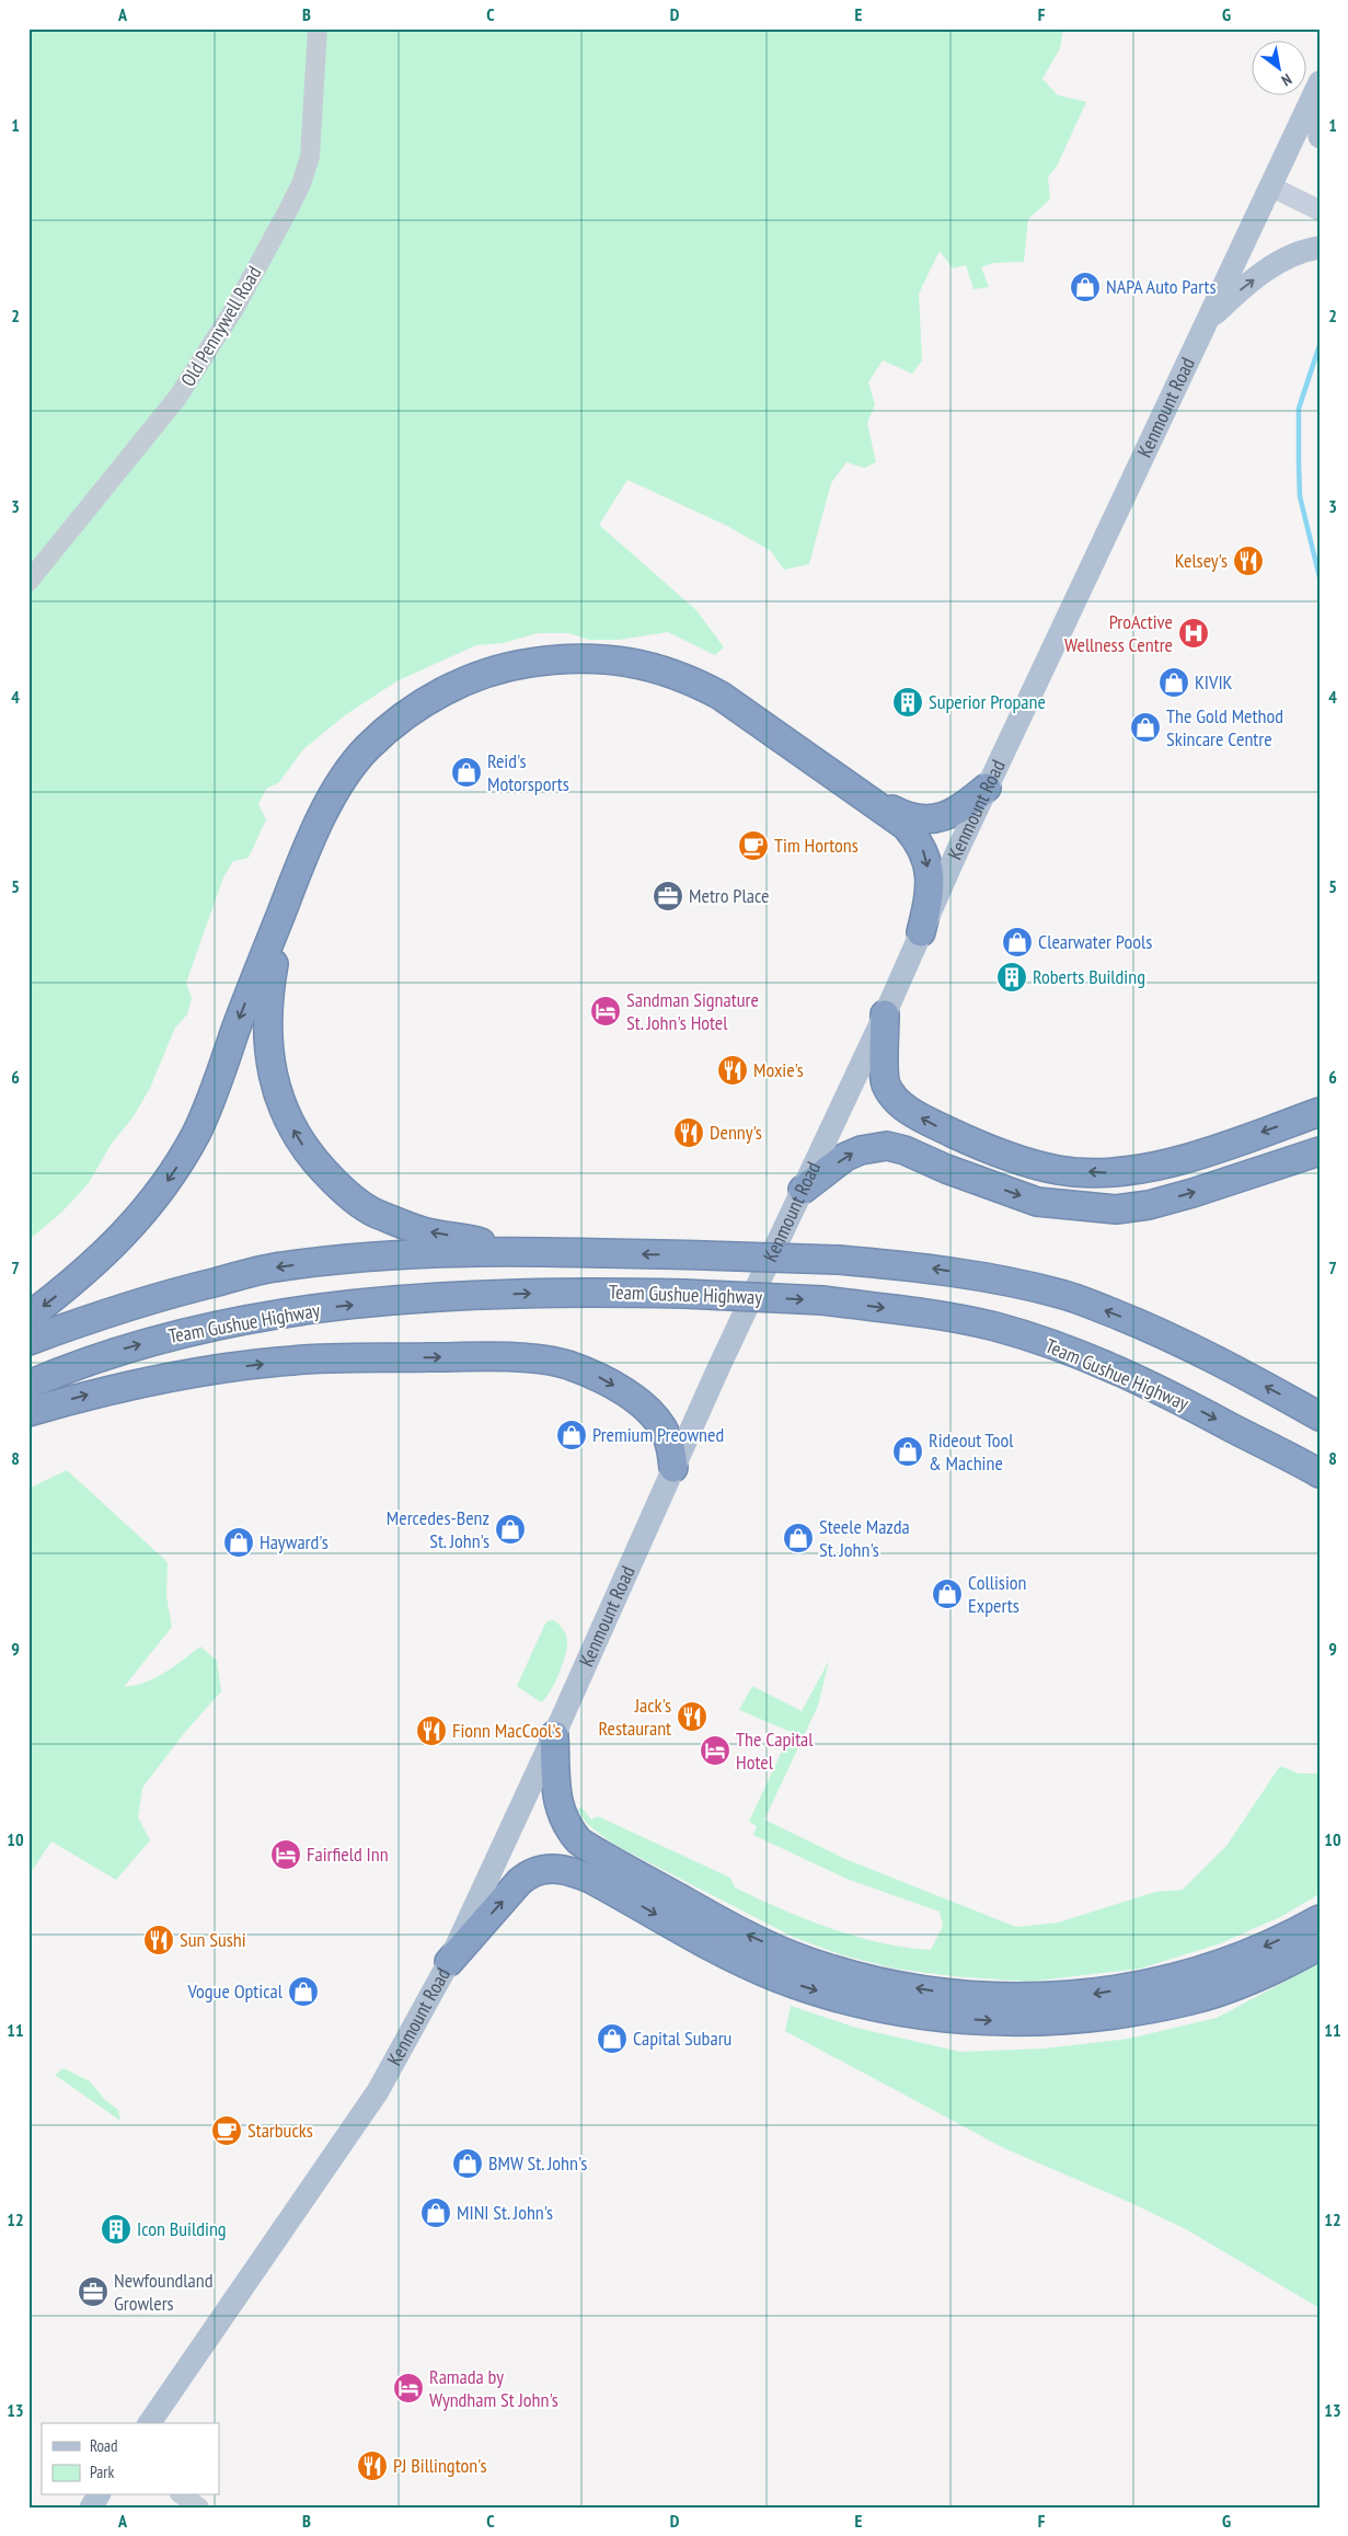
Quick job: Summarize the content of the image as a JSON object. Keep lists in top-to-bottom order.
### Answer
{
  "streets": {
    "highway": ["Team Gushue Highway"],
    "main road": ["Kenmount Road"],
    "street": ["Old Pennywell Road"]
  },
  "places": {
    "shop": [
      "NAPA Auto Parts",
      "KIVIK",
      "The Gold Method Skincare Centre",
      "Reid's Motorsports",
      "Clearwater Pools",
      "Premium Preowned",
      "Rideout Tool & Machine",
      "Mercedes-Benz St. John's",
      "Steele Mazda St. John's",
      "Hayward's",
      "Collision Experts",
      "Vogue Optical",
      "Capital Subaru",
      "BMW St. John's",
      "MINI St. John's"
    ],
    "restaurant": [
      "Kelsey's",
      "Moxie's",
      "Denny's",
      "Jack's Restaurant",
      "Fionn MacCool's",
      "Sun Sushi",
      "PJ Billington's"
    ],
    "hospital": ["ProActive Wellness Centre"],
    "building": ["Superior Propane", "Roberts Building", "Icon Building"],
    "cafe": ["Tim Hortons", "Starbucks"],
    "office": ["Metro Place", "Newfoundland Growlers"],
    "hotel": [
      "Sandman Signature St. John's Hotel",
      "The Capital Hotel",
      "Fairfield Inn",
      "Ramada by Wyndham St John's"
    ]
  },
  "legend": ["Road", "Park"],
  "north": "bottom right",
  "grid": {
    "columns": [
      "A",
      "B",
      "C",
      "D",
      "E",
      "F",
      "G"
    ],
    "rows": [
      "1",
      "2",
      "3",
      "4",
      "5",
      "6",
      "7",
      "8",
      "9",
      "10",
      "11",
      "12",
      "13"
    ]
  }
}
